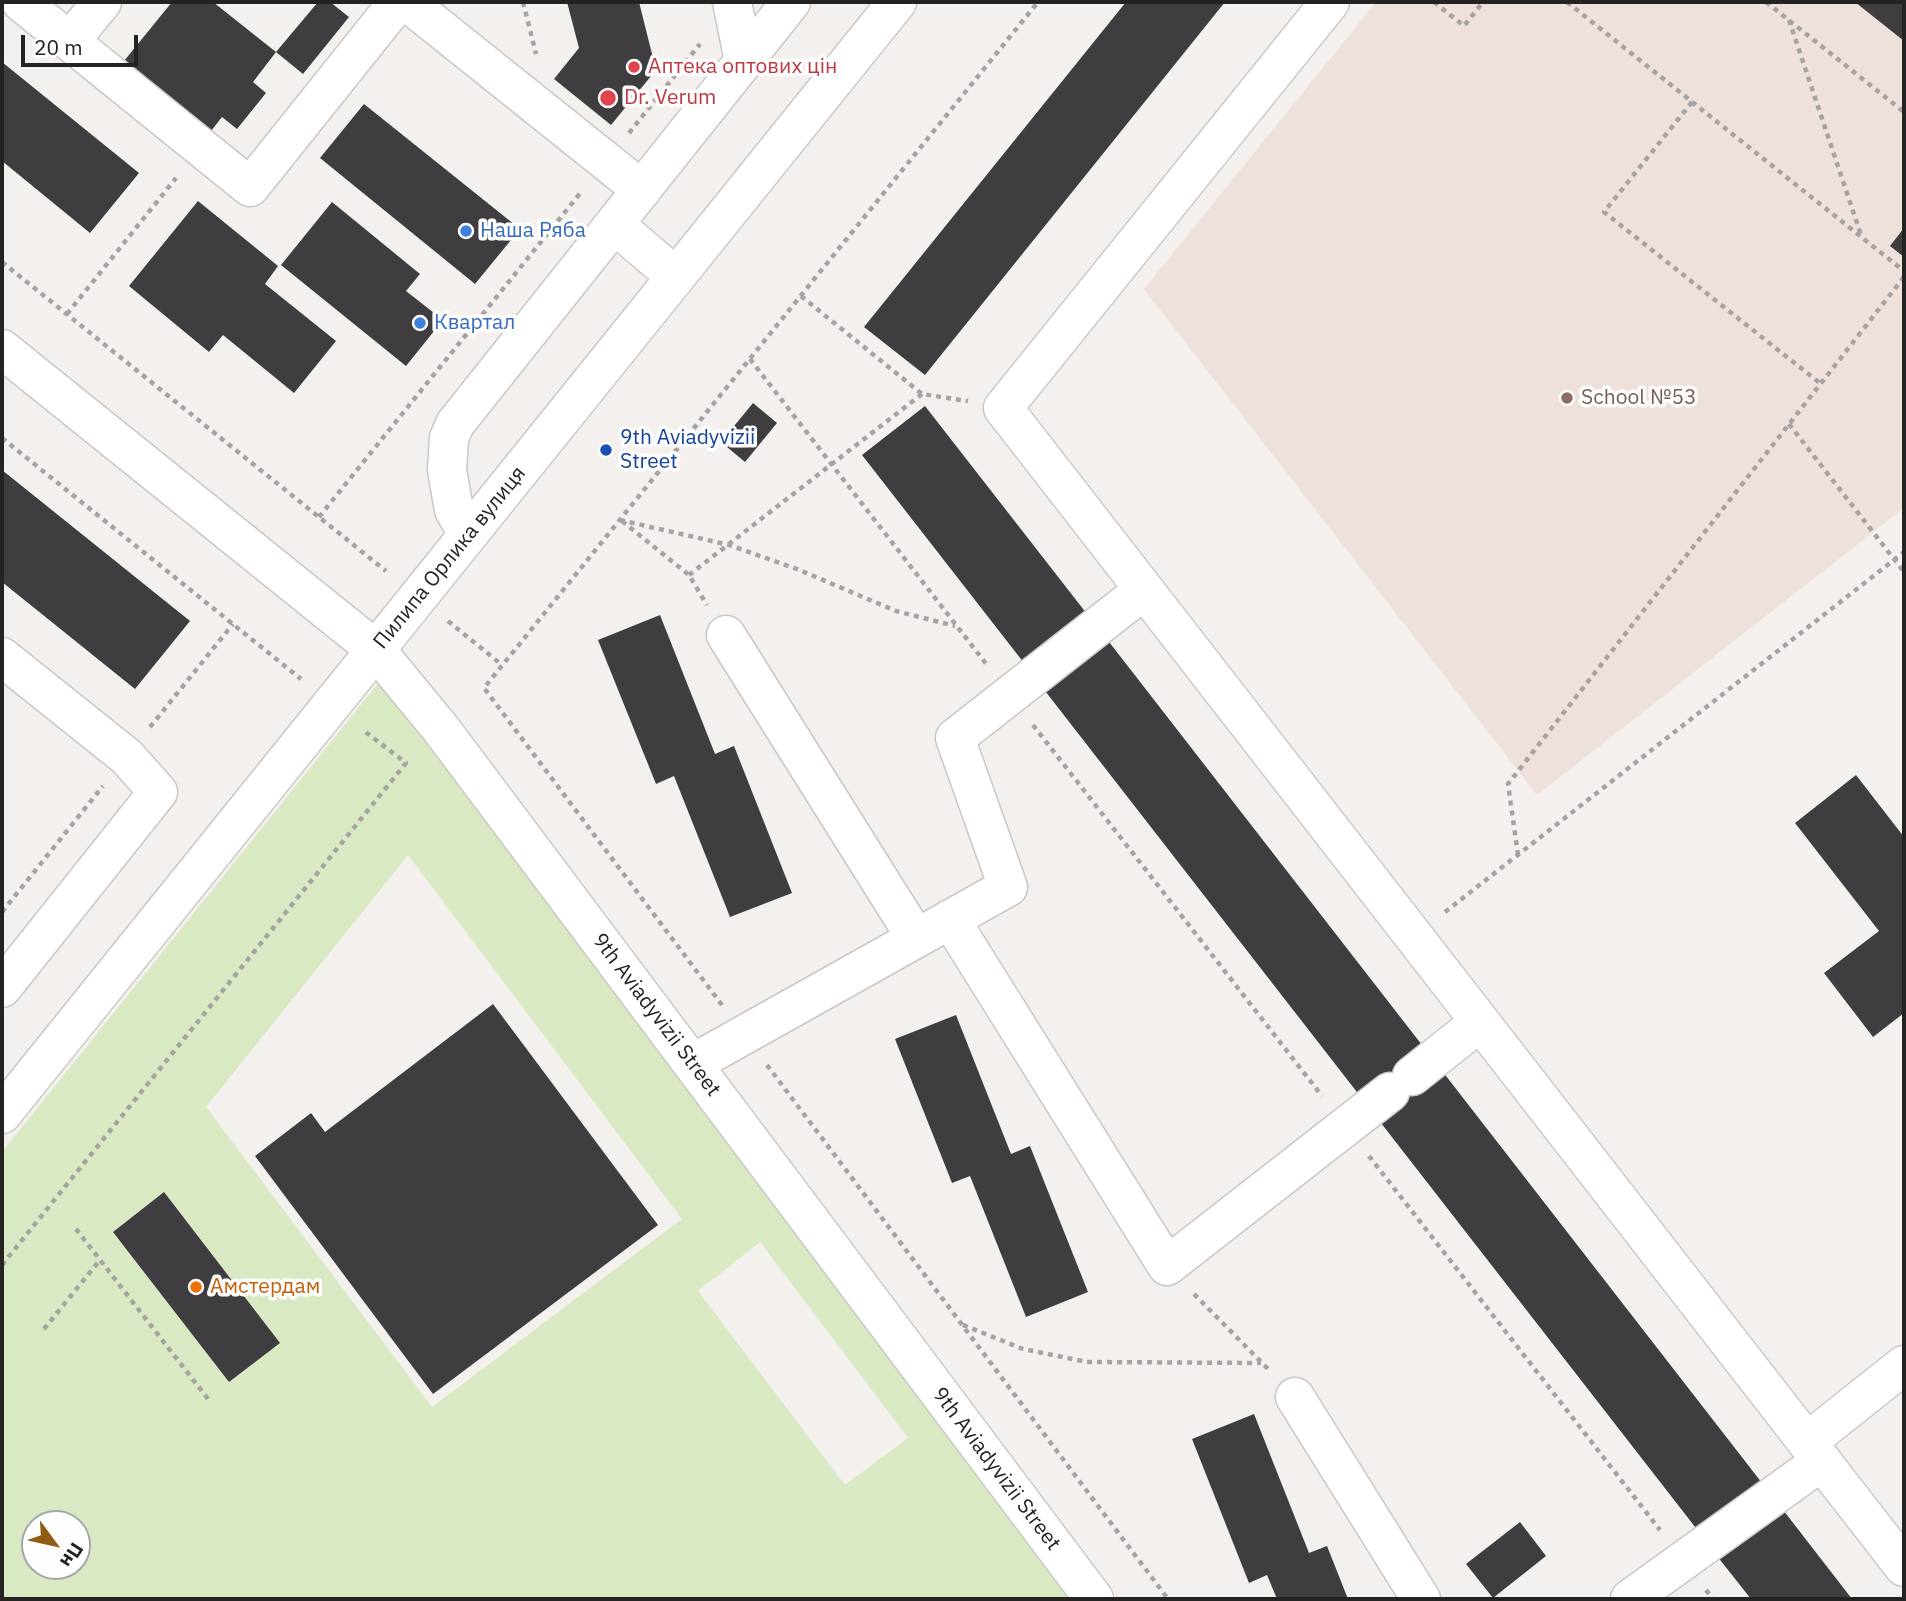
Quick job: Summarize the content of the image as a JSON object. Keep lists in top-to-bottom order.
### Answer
{
  "streets": {
    "street": ["Пилипа Орлика вулиця", "9th Aviadyvizii Street"]
  },
  "crossings": [
    ["Пилипа Орлика вулиця", "9th Aviadyvizii Street"]
  ],
  "places": [
    "Аптека оптових цін",
    "Dr. Verum",
    "Наша Ряба",
    "Квартал",
    "School №53",
    "9th Aviadyvizii Street",
    "Амстердам"
  ],
  "scale_bar": "20 m",
  "north": "bottom right"
}
